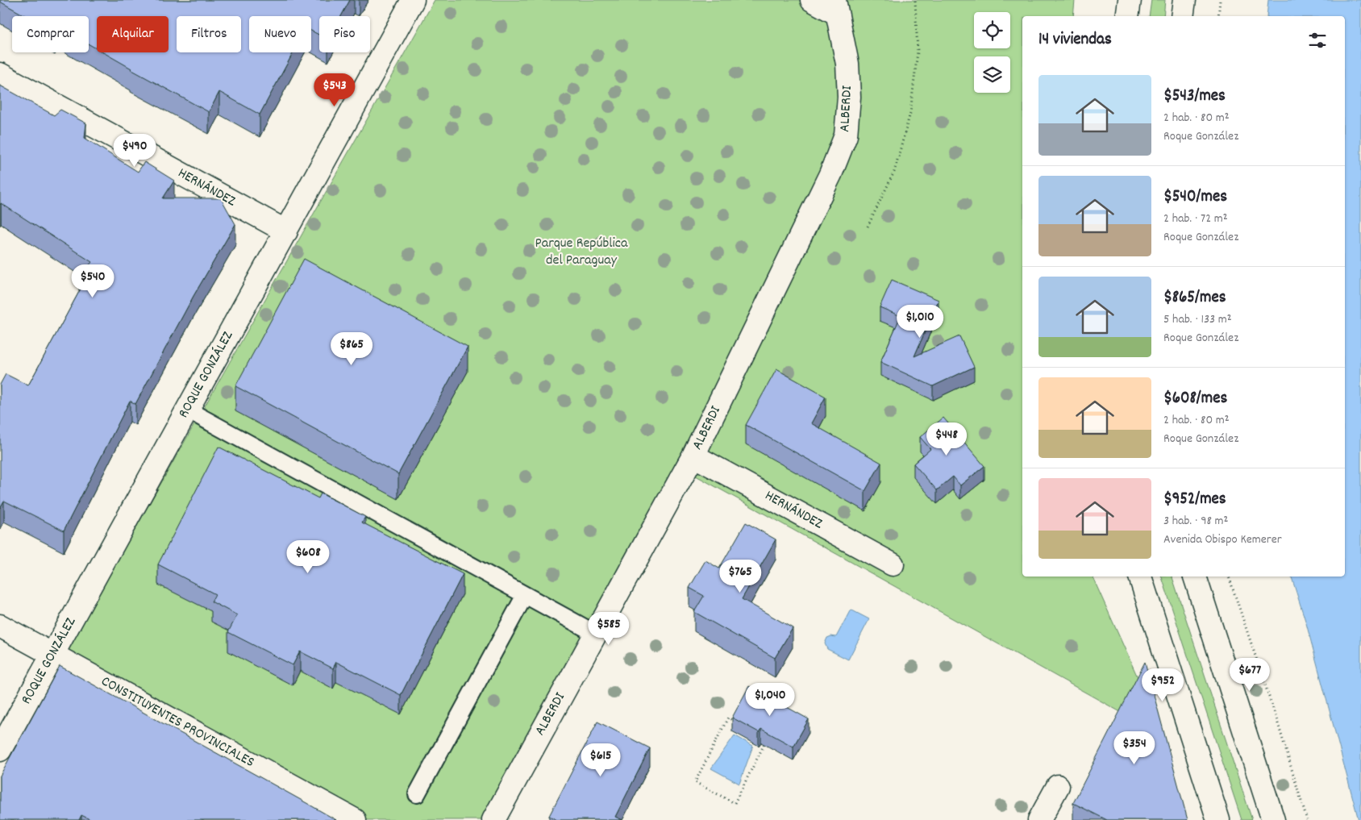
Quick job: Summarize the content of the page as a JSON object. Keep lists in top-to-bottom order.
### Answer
{
  "streets": {
    "street": [
      "ALBERDI",
      "HERNÁNDEZ",
      "ROQUE GONZÁLEZ",
      "CONSTITUYENTES PROVINCIALES"
    ]
  },
  "crossings": [
    ["ALBERDI", "HERNÁNDEZ"],
    ["HERNÁNDEZ", "ROQUE GONZÁLEZ"],
    ["ROQUE GONZÁLEZ", "CONSTITUYENTES PROVINCIALES"]
  ],
  "parks": ["Parque República del Paraguay"],
  "page": {
    "chip": [
      "Comprar",
      "Alquilar",
      "Filtros",
      "Nuevo",
      "Piso"
    ],
    "heading": "14 viviendas",
    "list": [
      {
        "name": "$543/mes",
        "note": "2 hab. · 80 m² · Roque González"
      },
      {
        "name": "$540/mes",
        "note": "2 hab. · 72 m² · Roque González"
      },
      {
        "name": "$865/mes",
        "note": "5 hab. · 133 m² · Roque González"
      },
      {
        "name": "$608/mes",
        "note": "2 hab. · 80 m² · Roque González"
      },
      {
        "name": "$952/mes",
        "note": "3 hab. · 98 m² · Avenida Obispo Kemerer"
      }
    ],
    "price": [
      "$543",
      "$490",
      "$540",
      "$1,010",
      "$865",
      "$448",
      "$608",
      "$765",
      "$585",
      "$677",
      "$952",
      "$1,040",
      "$354",
      "$615"
    ]
  }
}
